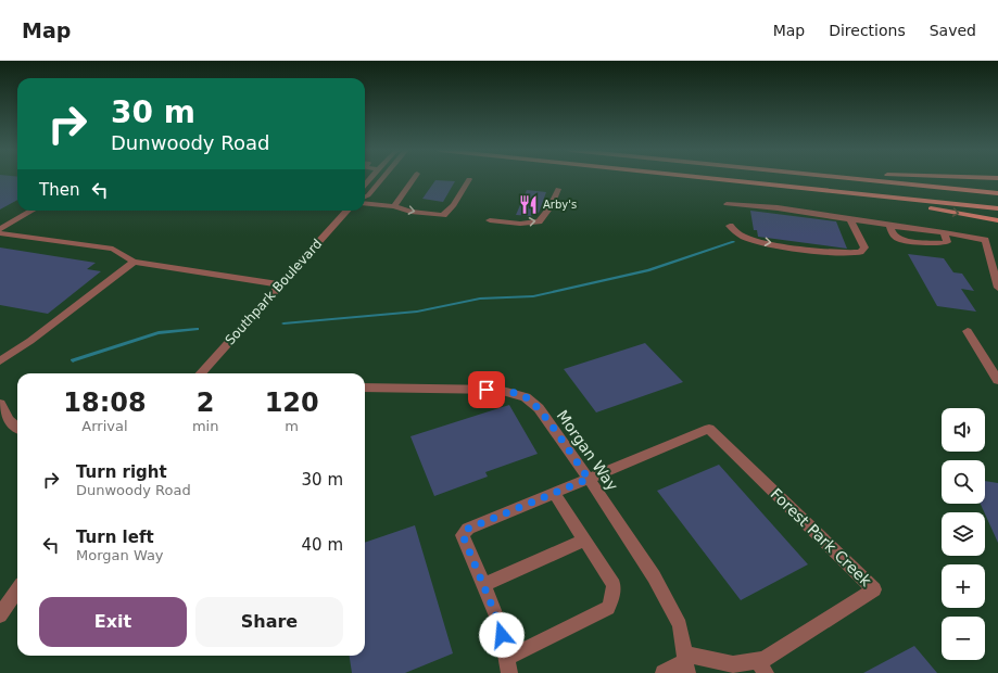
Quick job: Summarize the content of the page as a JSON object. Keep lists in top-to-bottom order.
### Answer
{
  "streets": {
    "street": ["Southpark Boulevard", "Morgan Way", "Forest Park Creek"]
  },
  "crossings": [
    ["Morgan Way", "Forest Park Creek"]
  ],
  "places": {
    "restaurant": ["Arby's"]
  },
  "page": {
    "header": "Map",
    "nav": ["Map", "Directions", "Saved"],
    "turn": ["30 m", "Dunwoody Road"],
    "then": "Then",
    "eta": [
      "18:08",
      "Arrival",
      "2",
      "min",
      "120",
      "m"
    ],
    "map_buttons": ["+", "−"],
    "list": [
      {
        "name": "Turn right",
        "note": "Dunwoody Road",
        "value": "30 m"
      },
      {
        "name": "Turn left",
        "note": "Morgan Way",
        "value": "40 m"
      }
    ],
    "buttons": ["Exit", "Share"]
  }
}
